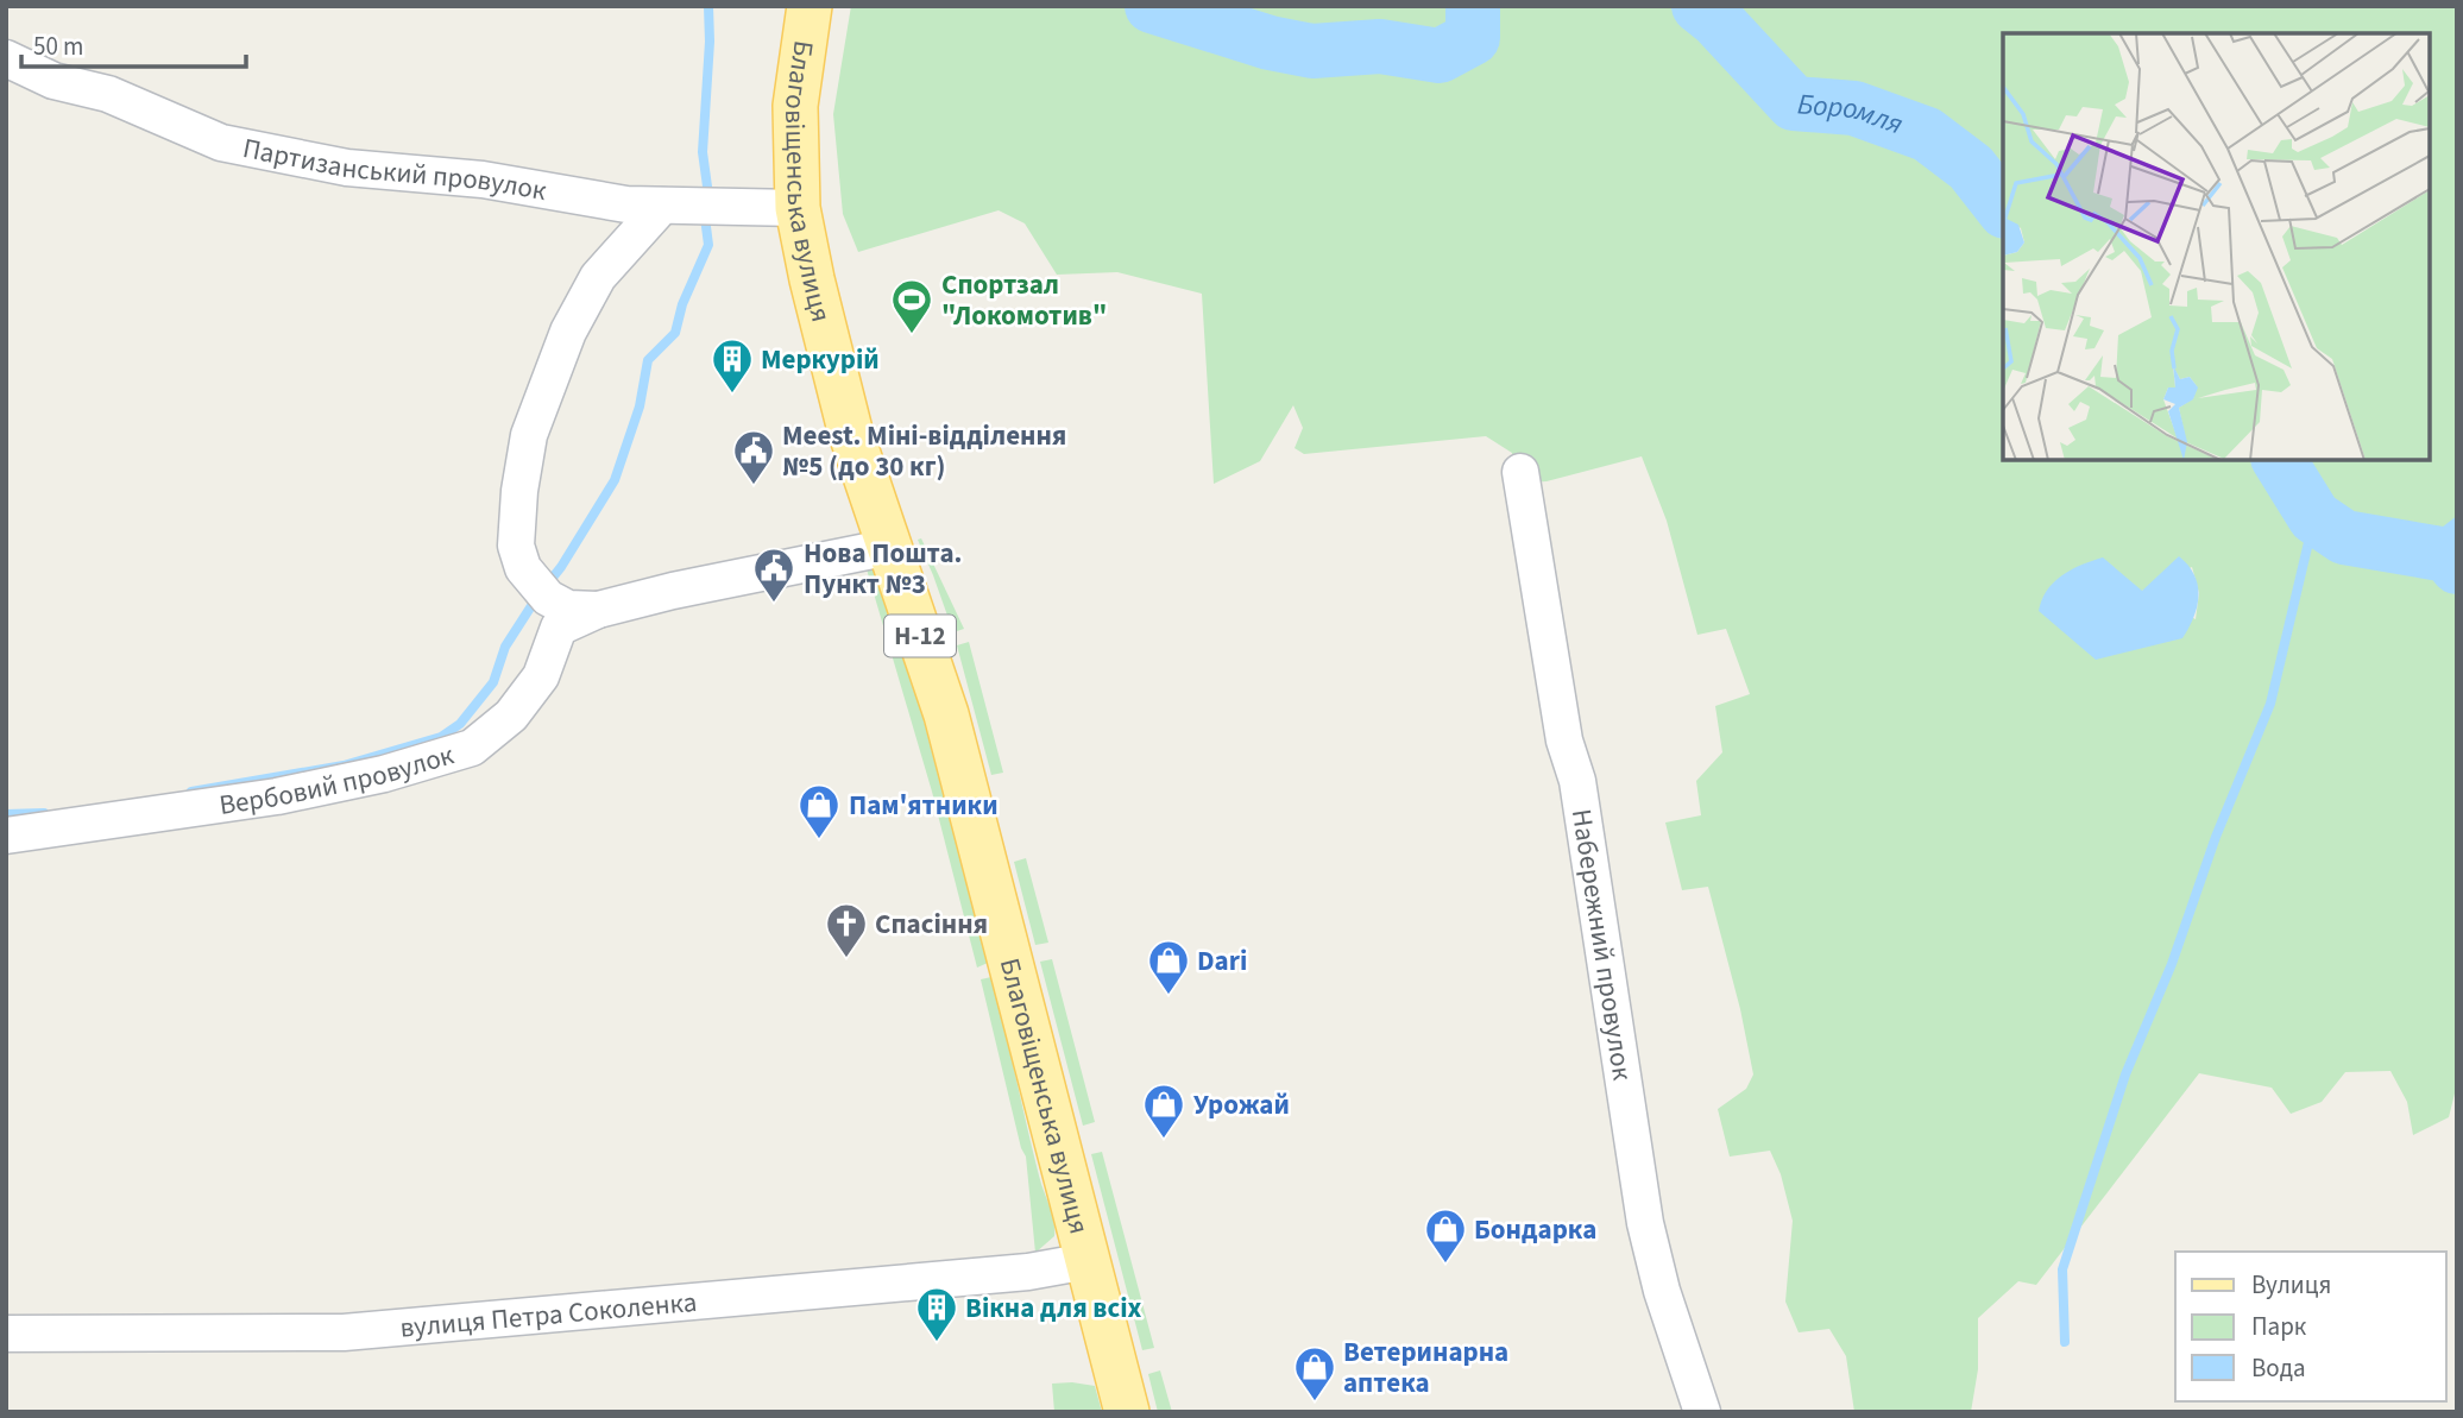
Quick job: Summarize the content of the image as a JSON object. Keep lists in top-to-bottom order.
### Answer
{
  "streets": {
    "main road": ["Благовіщенська вулиця", "Н-12"],
    "street": [
      "Партизанський провулок",
      "Вербовий провулок",
      "Набережний провулок",
      "вулиця Петра Соколенка"
    ]
  },
  "crossings": [
    ["Партизанський провулок", "Благовіщенська вулиця"],
    ["Партизанський провулок", "Вербовий провулок"],
    ["Благовіщенська вулиця", "Вербовий провулок"],
    ["Благовіщенська вулиця", "вулиця Петра Соколенка"]
  ],
  "water": ["Боромля"],
  "places": {
    "sports": ["Спортзал \"Локомотив\""],
    "building": ["Меркурій", "Вікна для всіх"],
    "public building": ["Meest. Міні-відділення №5 (до 30 кг)", "Нова Пошта. Пункт №3"],
    "shop": [
      "Пам'ятники",
      "Dari",
      "Урожай",
      "Бондарка",
      "Ветеринарна аптека"
    ],
    "church": ["Спасіння"]
  },
  "legend": ["Вулиця", "Парк", "Вода"],
  "scale_bar": "50 m"
}
